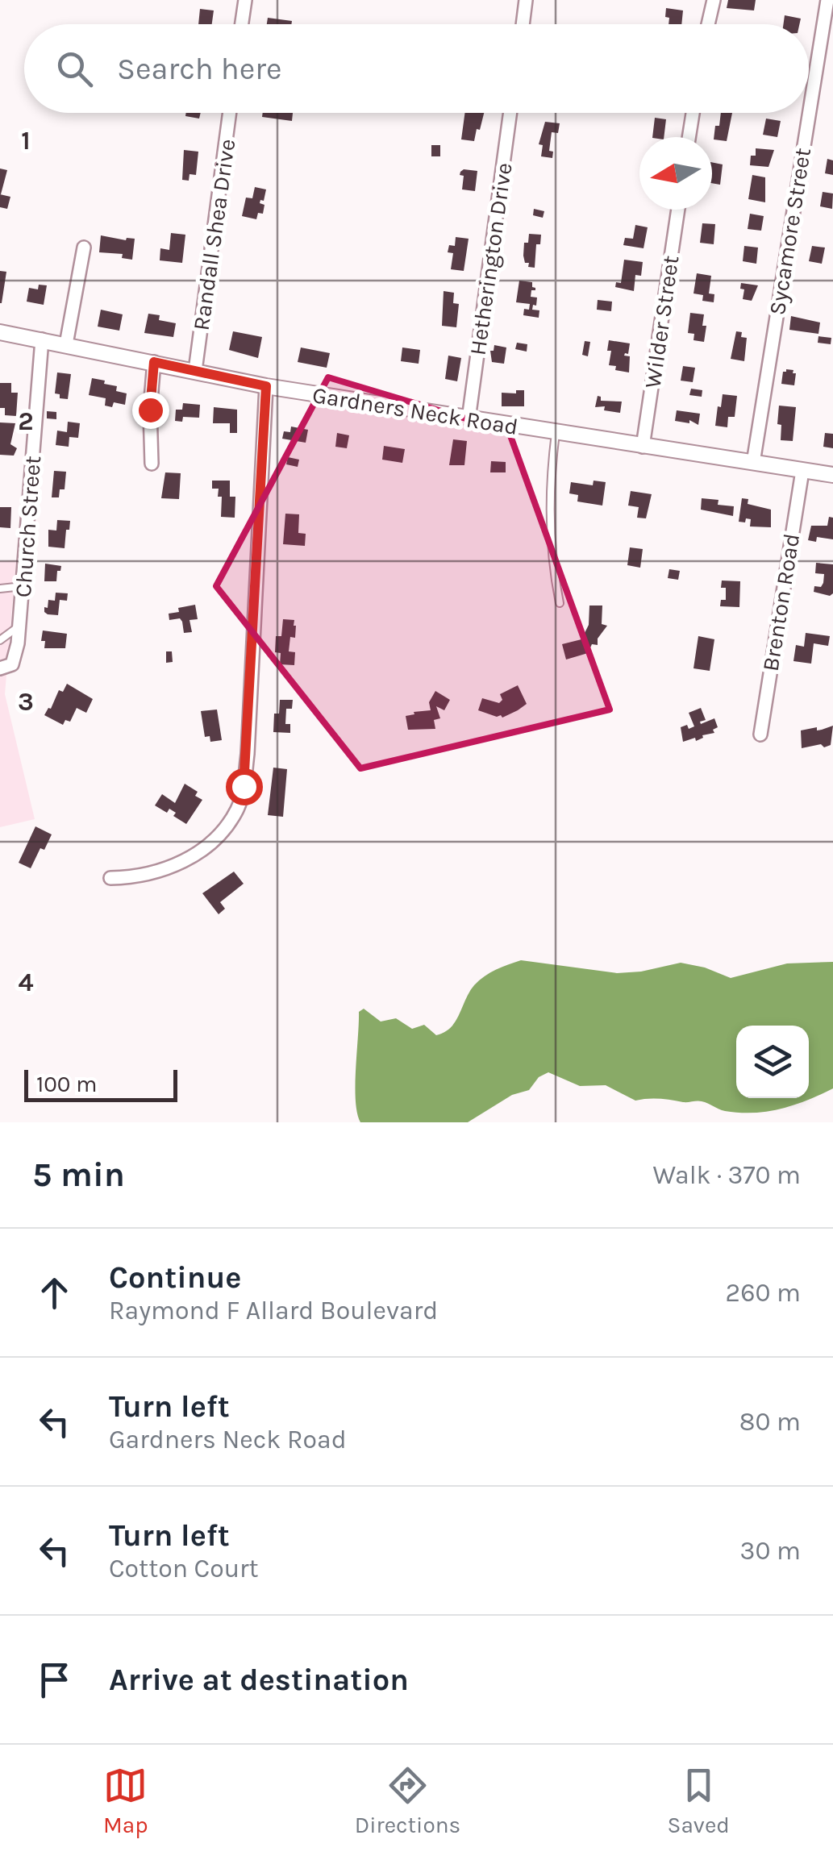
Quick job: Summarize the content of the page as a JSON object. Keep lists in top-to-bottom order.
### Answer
{
  "streets": {
    "street": [
      "Sycamore Street",
      "Randall Shea Drive",
      "Hetherington Drive",
      "Wilder Street",
      "Gardners Neck Road",
      "Church Street",
      "Brenton Road"
    ]
  },
  "crossings": [
    ["Sycamore Street", "Gardners Neck Road"],
    ["Randall Shea Drive", "Gardners Neck Road"],
    ["Hetherington Drive", "Gardners Neck Road"],
    ["Wilder Street", "Gardners Neck Road"],
    ["Gardners Neck Road", "Church Street"],
    ["Gardners Neck Road", "Brenton Road"]
  ],
  "scale_bar": "100 m",
  "north": "left",
  "page": {
    "search": "Search here",
    "scale": "100 m",
    "heading": ["5 min", "Walk · 370 m"],
    "list": [
      ["Continue", "Raymond F Allard Boulevard", "260 m"],
      ["Turn left", "Gardners Neck Road", "80 m"],
      ["Turn left", "Cotton Court", "30 m"],
      "Arrive at destination"
    ],
    "nav": ["Map", "Directions", "Saved"]
  },
  "grid": {
    "rows": [
      "1",
      "2",
      "3",
      "4"
    ]
  }
}
